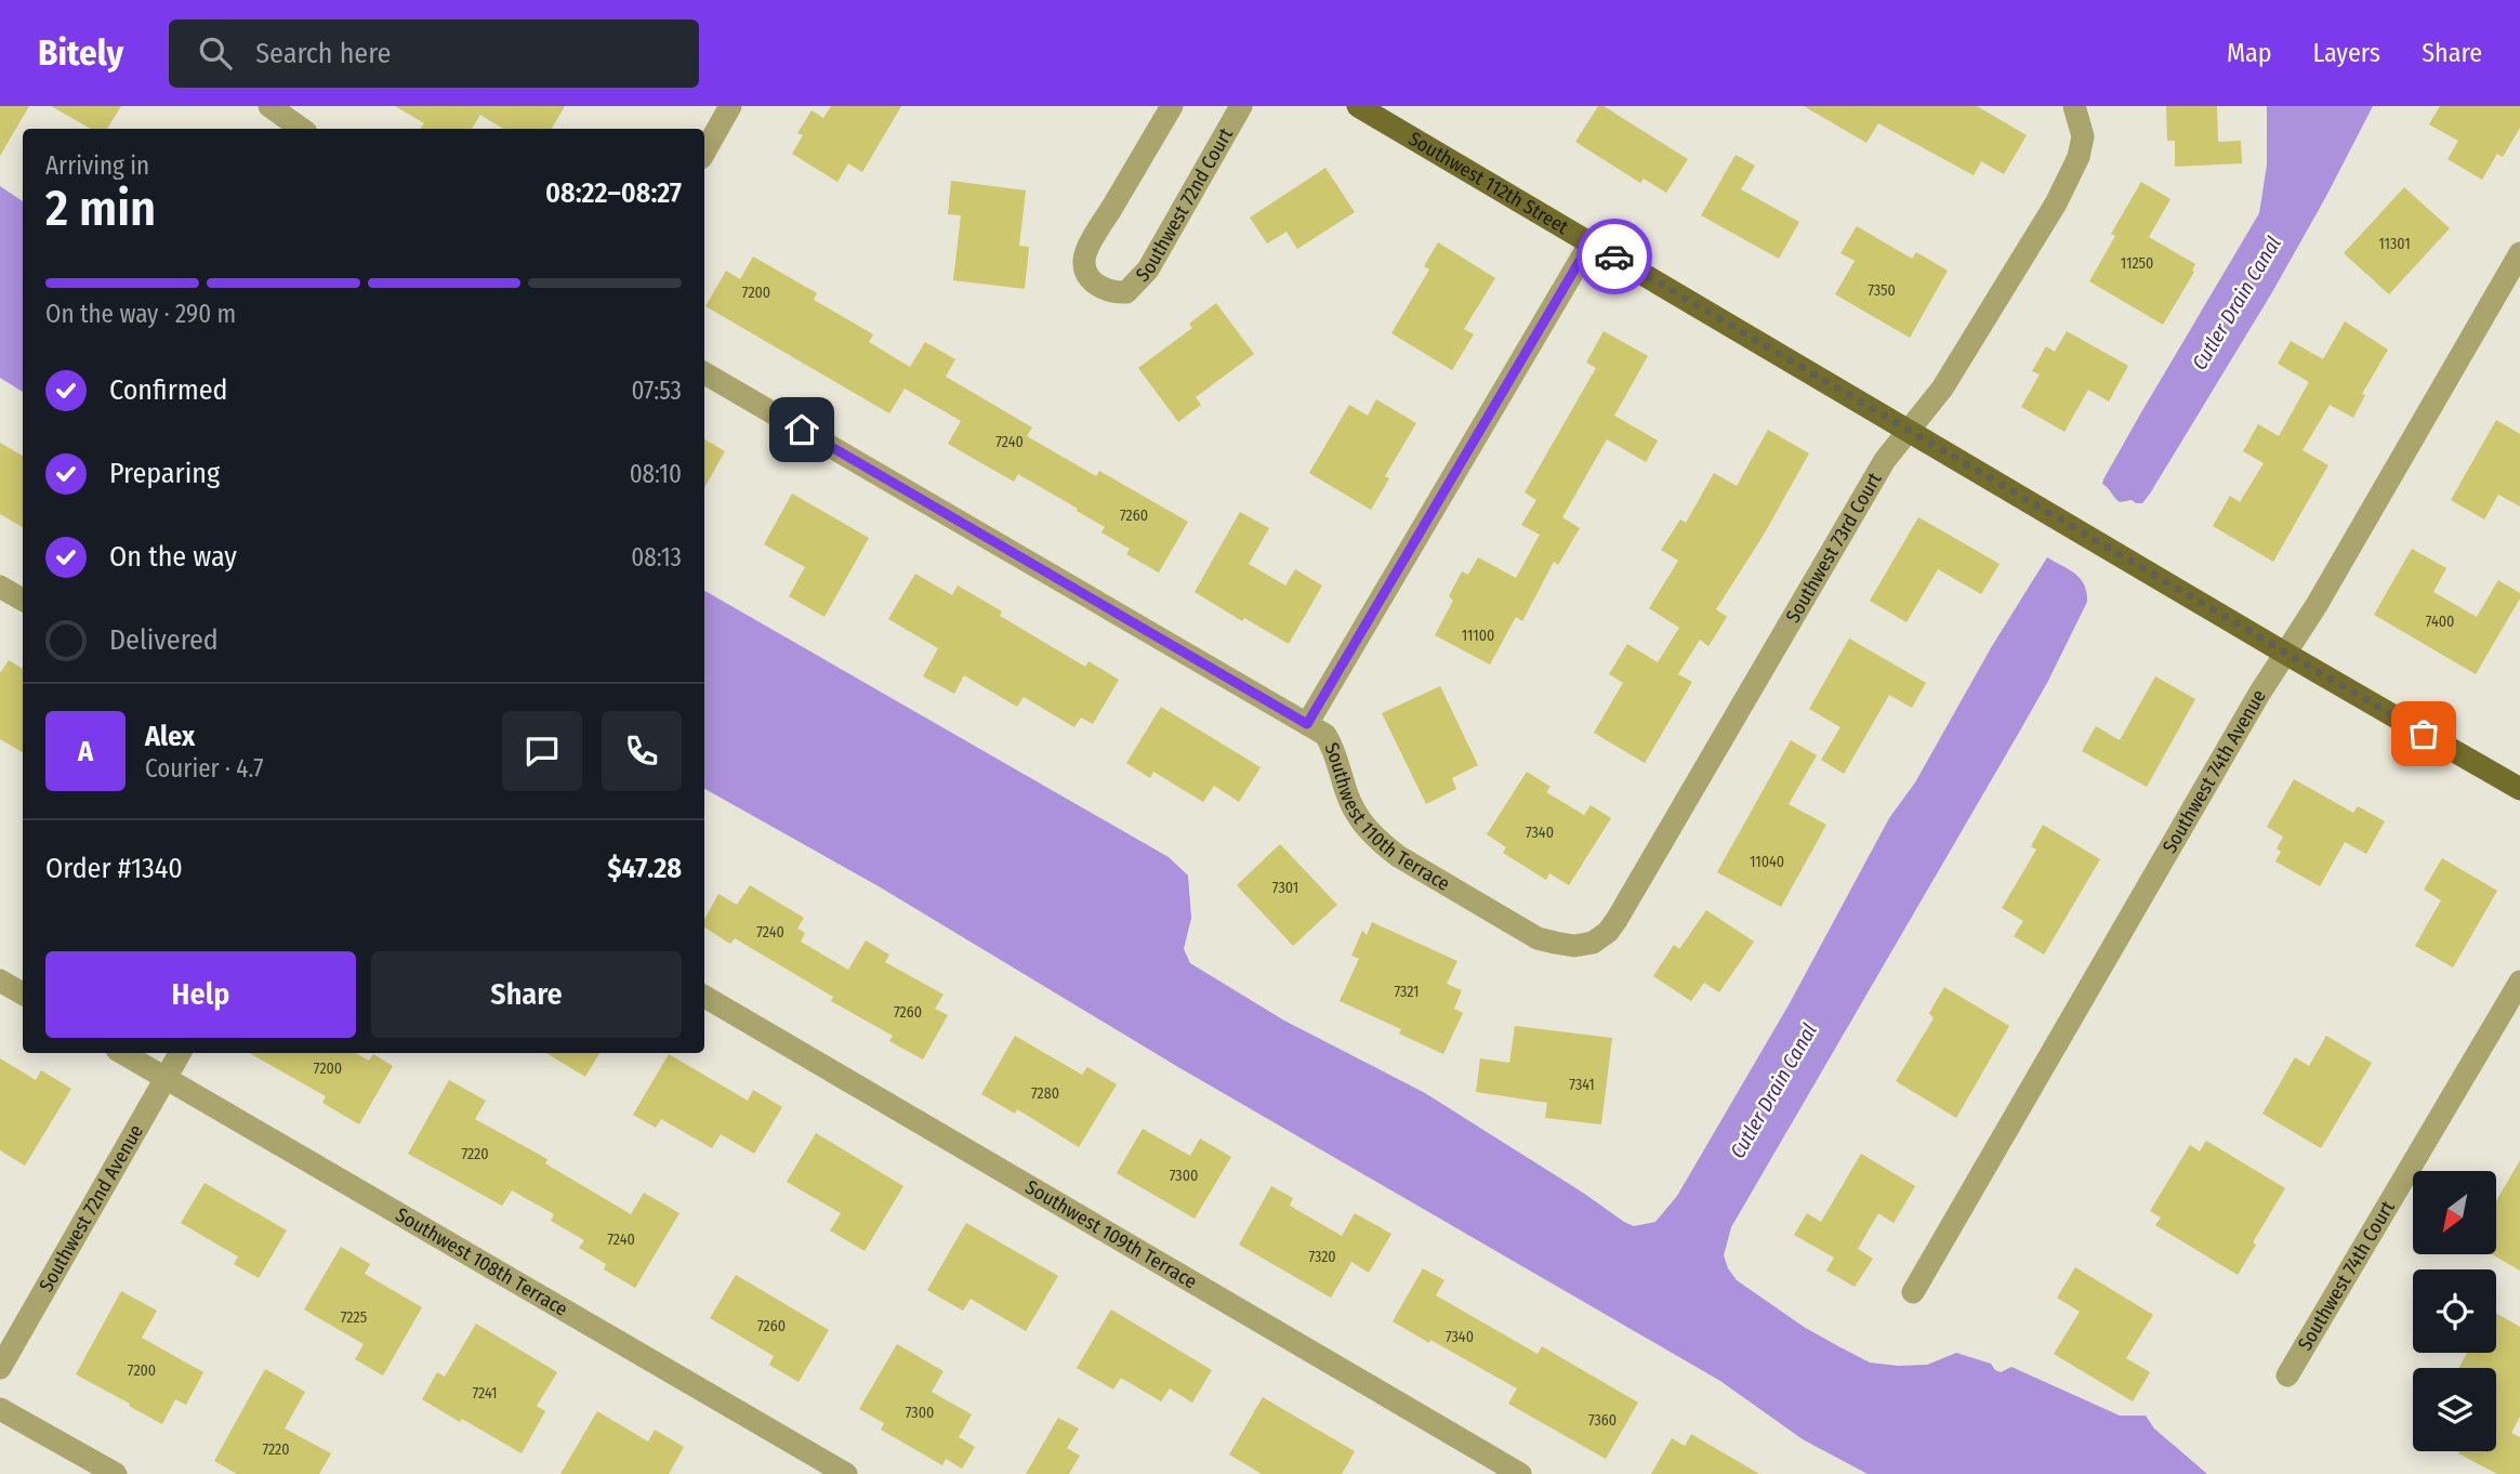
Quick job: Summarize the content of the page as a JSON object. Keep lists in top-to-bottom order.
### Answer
{
  "streets": {
    "main road": ["Southwest 112th Street"],
    "street": [
      "Southwest 72nd Court",
      "Southwest 73rd Court",
      "Southwest 74th Avenue",
      "Southwest 110th Terrace",
      "Southwest 72nd Avenue",
      "Southwest 109th Terrace",
      "Southwest 108th Terrace",
      "Southwest 74th Court"
    ]
  },
  "crossings": [
    ["Southwest 112th Street", "Southwest 73rd Court"],
    ["Southwest 112th Street", "Southwest 74th Avenue"],
    ["Southwest 73rd Court", "Southwest 110th Terrace"],
    ["Southwest 72nd Avenue", "Southwest 108th Terrace"]
  ],
  "water": ["Cutler Drain Canal"],
  "house_numbers": [
    "11301",
    "11250",
    "7350",
    "7200",
    "7240",
    "7260",
    "7400",
    "11100",
    "7340",
    "11040",
    "7301",
    "7240",
    "7321",
    "7260",
    "7200",
    "7341",
    "7280",
    "7220",
    "7300",
    "7240",
    "7320",
    "7225",
    "7260",
    "7340",
    "7200",
    "7241",
    "7300",
    "7360",
    "7220"
  ],
  "north": "bottom left",
  "page": {
    "header": "Bitely",
    "search": "Search here",
    "nav": ["Map", "Layers", "Share"],
    "heading": ["2 min", "Arriving in", "08:22–08:27"],
    "panel": [
      "Alex",
      "Courier · 4.7",
      "Order #1340",
      "$47.28"
    ],
    "bar": "On the way · 290 m",
    "list": [
      ["Confirmed", "07:53"],
      ["Preparing", "08:10"],
      ["On the way", "08:13"],
      "Delivered"
    ],
    "round": "A",
    "buttons": ["Help", "Share"]
  }
}
